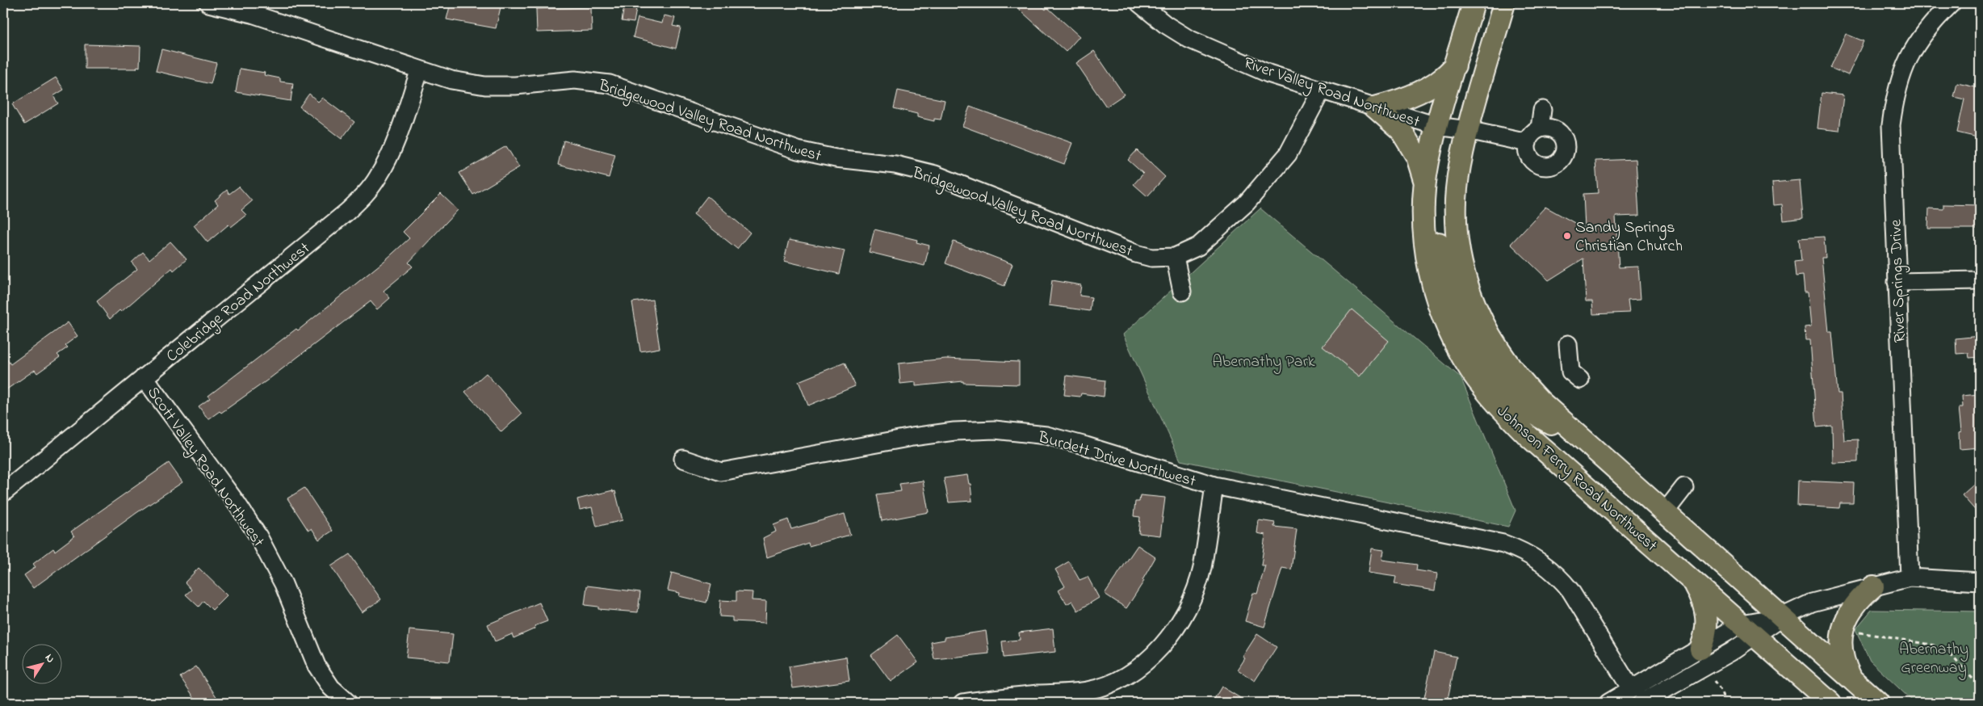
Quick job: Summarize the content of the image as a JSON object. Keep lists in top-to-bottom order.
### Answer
{
  "streets": {
    "main road": ["Johnson Ferry Road Northwest"],
    "street": [
      "River Valley Road Northwest",
      "Bridgewood Valley Road Northwest",
      "River Springs Drive",
      "Colebridge Road Northwest",
      "Burdett Drive Northwest",
      "Scott Valley Road Northwest"
    ]
  },
  "crossings": [
    ["River Valley Road Northwest", "Bridgewood Valley Road Northwest"],
    ["River Valley Road Northwest", "Johnson Ferry Road Northwest"],
    ["Bridgewood Valley Road Northwest", "Colebridge Road Northwest"],
    ["Colebridge Road Northwest", "Scott Valley Road Northwest"]
  ],
  "parks": ["Abernathy Park", "Abernathy Greenway"],
  "places": ["Sandy Springs Christian Church"],
  "north": "top right"
}
